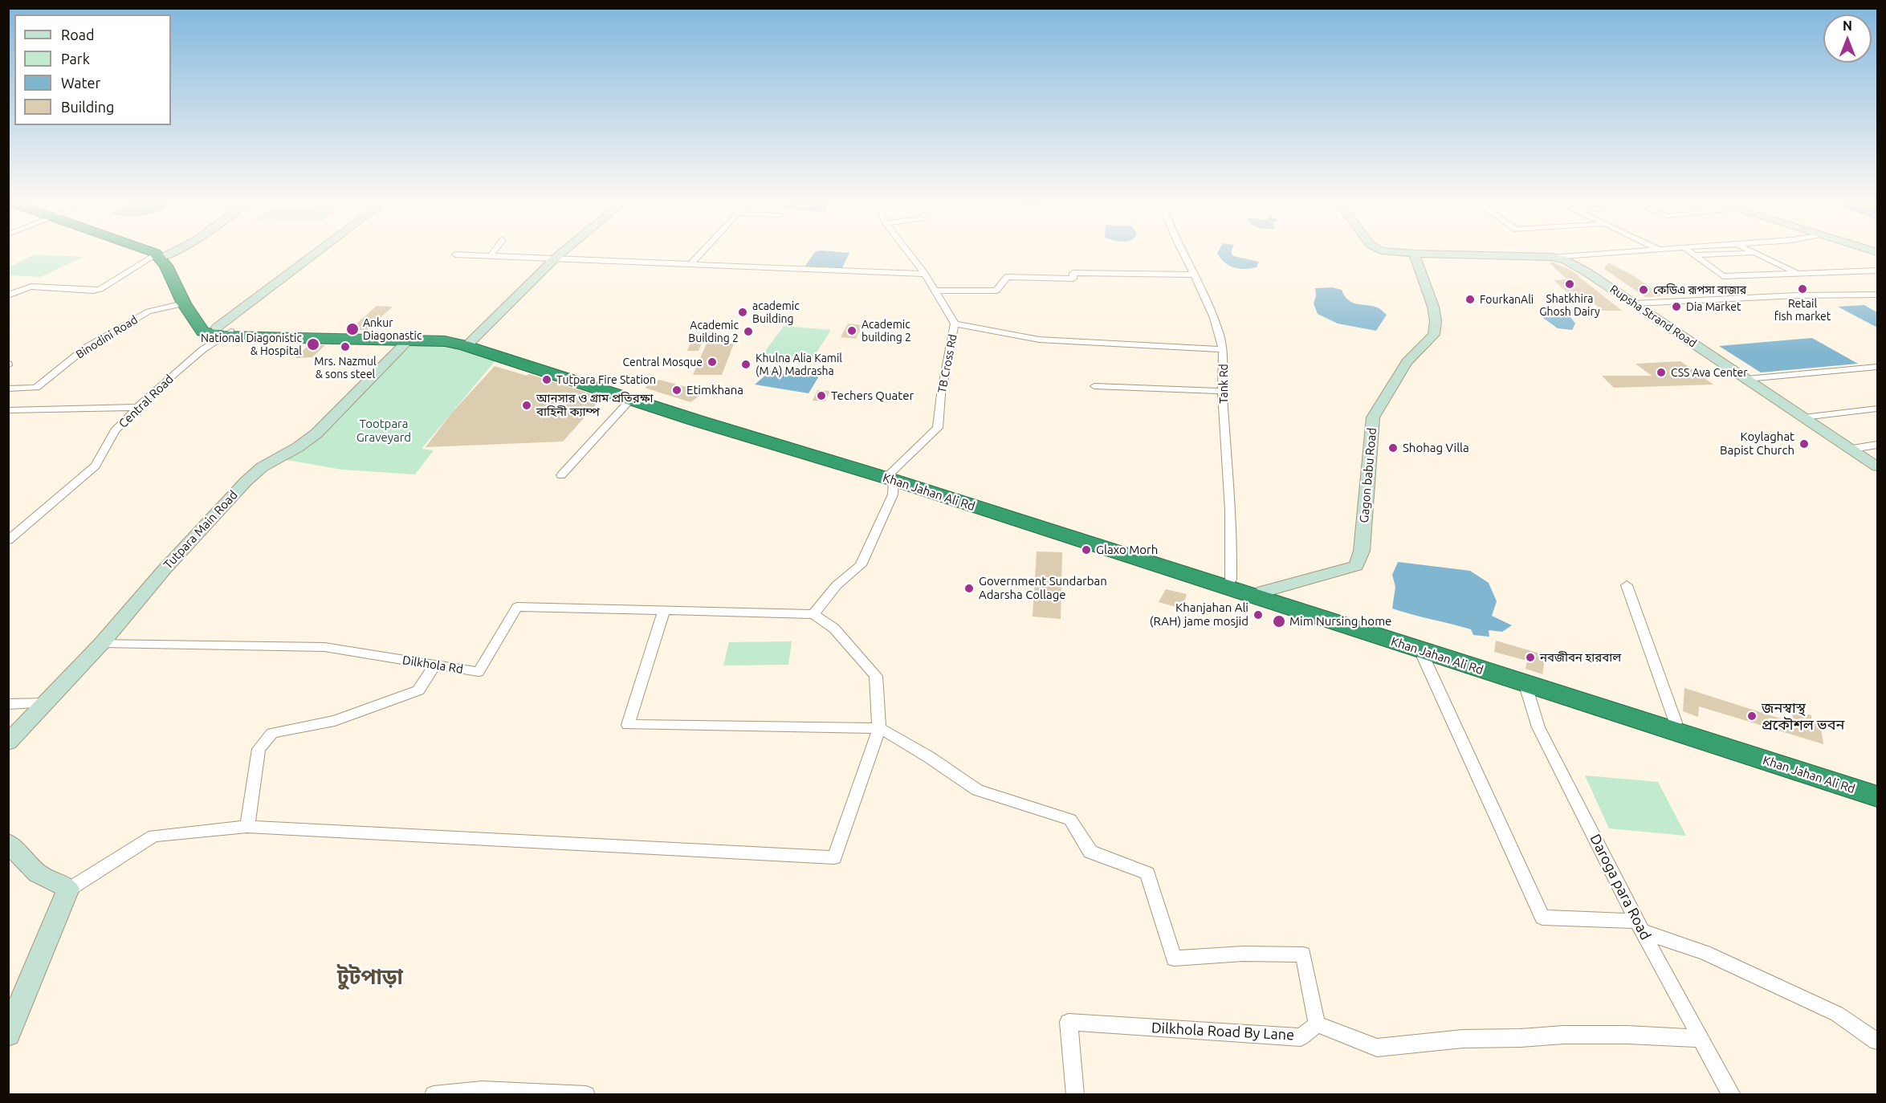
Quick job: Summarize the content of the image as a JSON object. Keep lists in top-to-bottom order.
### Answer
{
  "streets": {
    "highway": ["Khan Jahan Ali Rd"],
    "street": [
      "Rupsha Strand Road",
      "Binodini Road",
      "TB Cross Rd",
      "Tank Rd",
      "Central Road",
      "Gagon babu Road",
      "Tutpara Main Road",
      "Dilkhola Rd",
      "Daroga para Road",
      "Dilkhola Road By Lane"
    ]
  },
  "crossings": [
    ["Rupsha Strand Road", "Gagon babu Road"],
    ["Binodini Road", "Khan Jahan Ali Rd"],
    ["TB Cross Rd", "Khan Jahan Ali Rd"],
    ["Tank Rd", "Khan Jahan Ali Rd"],
    ["Central Road", "Khan Jahan Ali Rd"],
    ["Gagon babu Road", "Khan Jahan Ali Rd"],
    ["Khan Jahan Ali Rd", "Tutpara Main Road"],
    ["Khan Jahan Ali Rd", "Daroga para Road"],
    ["Tutpara Main Road", "Dilkhola Rd"]
  ],
  "districts": ["টুটপাড়া"],
  "parks": ["Tootpara Graveyard"],
  "places": [
    "Shatkhira Ghosh Dairy",
    "Retail fish market",
    "কেডিএ রূপসা বাজার",
    "FourkanAli",
    "Dia Market",
    "academic Building",
    "Ankur Diagonastic",
    "Academic building 2",
    "Academic Building 2",
    "National Diagonistic & Hospital",
    "Mrs. Nazmul & sons steel",
    "Central Mosque",
    "Khulna Alia Kamil (M A) Madrasha",
    "CSS Ava Center",
    "Tutpara Fire Station",
    "Etimkhana",
    "Techers Quater",
    "আনসার ও গ্রাম প্রতিরক্ষা বাহিনী ক্যাম্প",
    "Koylaghat Bapist Church",
    "Shohag Villa",
    "Glaxo Morh",
    "Government Sundarban Adarsha Collage",
    "Khanjahan Ali (RAH) jame mosjid",
    "Mim Nursing home",
    "নবজীবন হারবাল",
    "জনস্বাস্থ প্রকৌশল ভবন"
  ],
  "legend": [
    "Road",
    "Park",
    "Water",
    "Building"
  ],
  "north": "top"
}
